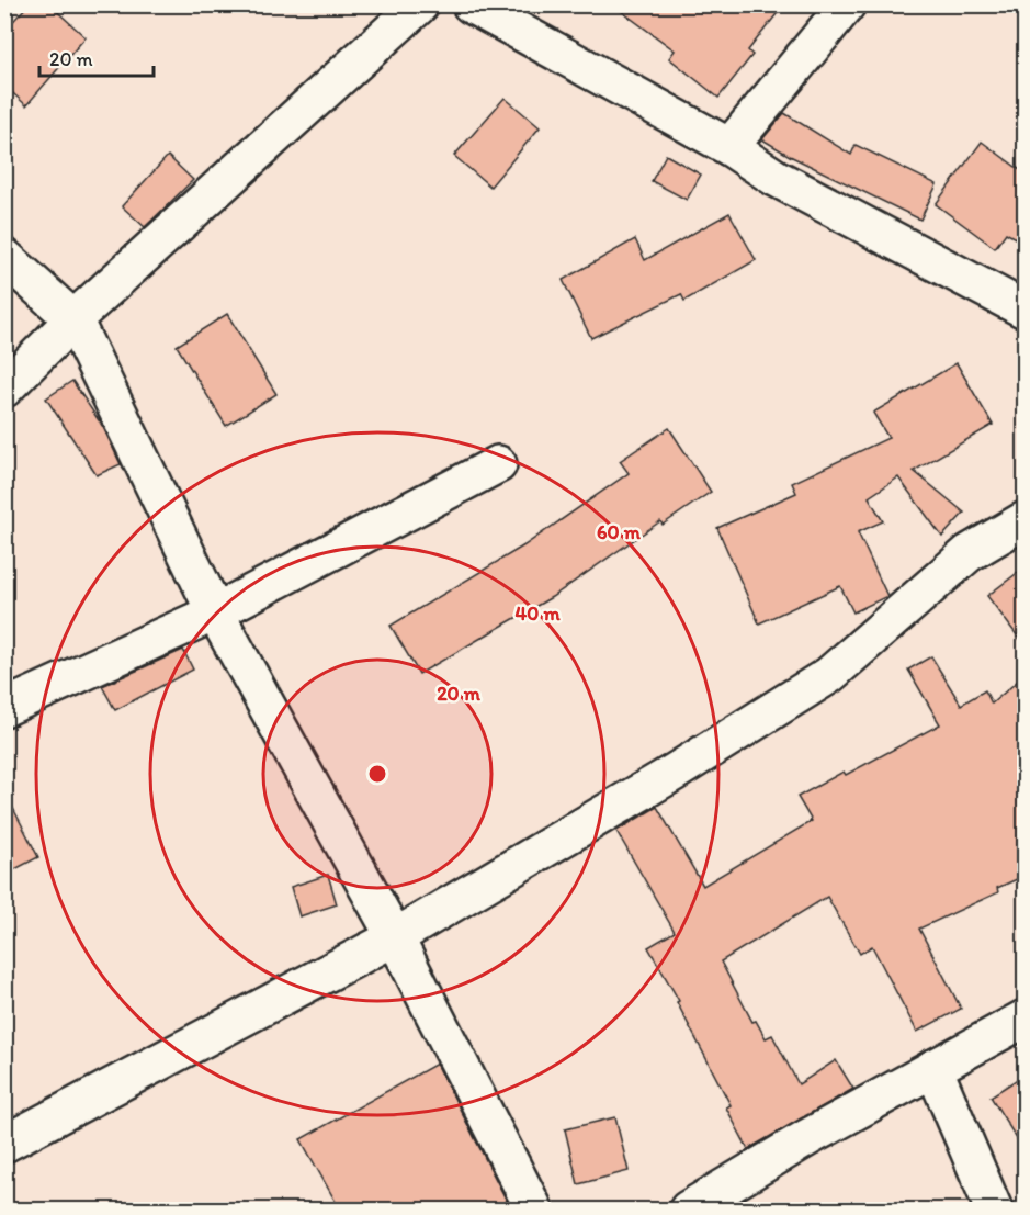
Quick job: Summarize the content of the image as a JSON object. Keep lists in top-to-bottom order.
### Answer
{
  "scale_bar": "20 m",
  "rings": ["60 m", "40 m", "20 m"]
}
